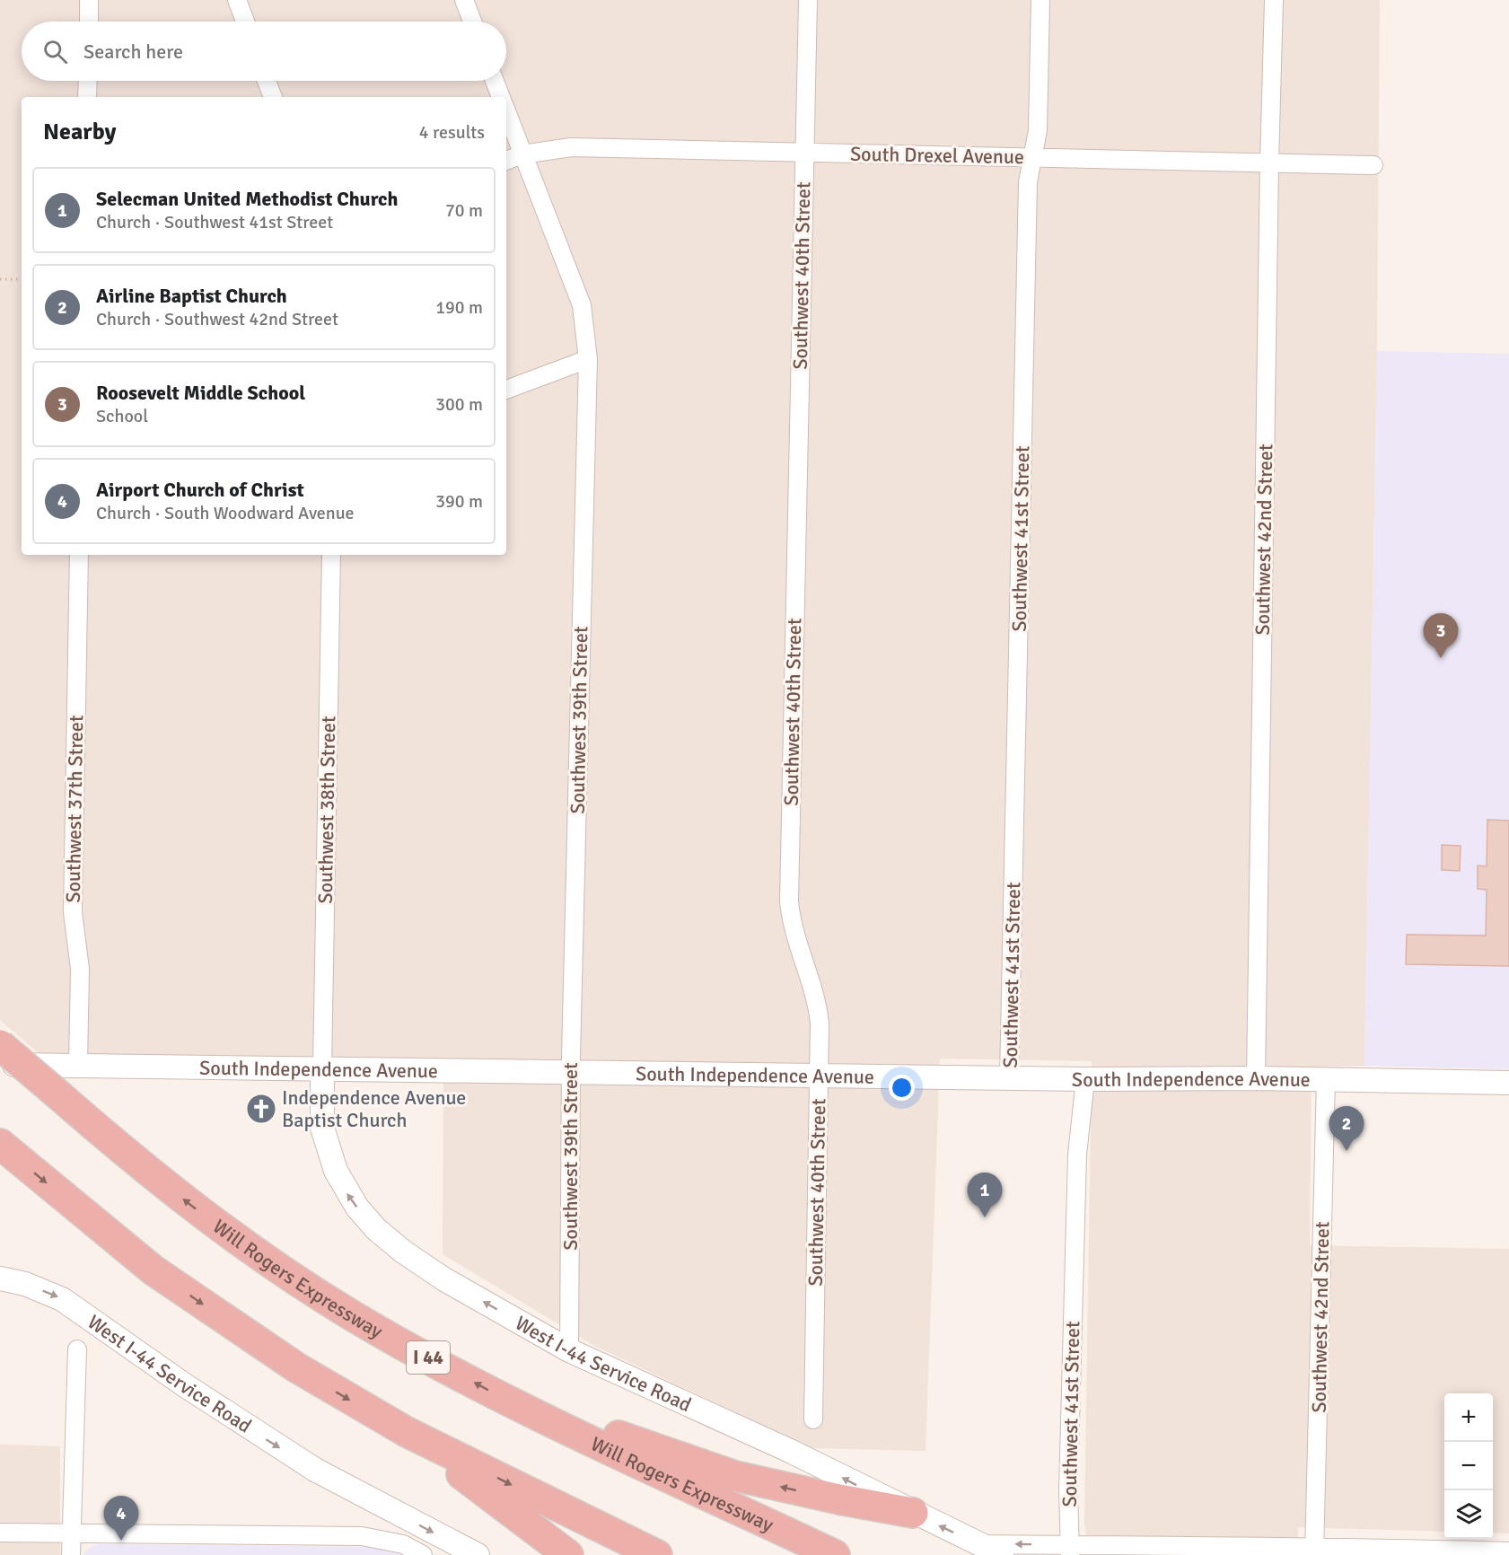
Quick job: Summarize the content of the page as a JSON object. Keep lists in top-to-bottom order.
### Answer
{
  "streets": {
    "highway": ["Will Rogers Expressway", "I 44"],
    "street": [
      "South Drexel Avenue",
      "Southwest 40th Street",
      "Southwest 41st Street",
      "Southwest 42nd Street",
      "Southwest 39th Street",
      "Southwest 37th Street",
      "Southwest 38th Street",
      "South Independence Avenue",
      "West I-44 Service Road"
    ]
  },
  "crossings": [
    ["South Drexel Avenue", "Southwest 40th Street"],
    ["South Drexel Avenue", "Southwest 41st Street"],
    ["South Drexel Avenue", "Southwest 42nd Street"],
    ["South Drexel Avenue", "Southwest 39th Street"],
    ["Southwest 40th Street", "South Independence Avenue"],
    ["Southwest 41st Street", "South Independence Avenue"],
    ["Southwest 42nd Street", "South Independence Avenue"],
    ["Southwest 39th Street", "South Independence Avenue"],
    ["Southwest 39th Street", "West I-44 Service Road"],
    ["Southwest 37th Street", "South Independence Avenue"],
    ["Southwest 38th Street", "South Independence Avenue"],
    ["Southwest 38th Street", "West I-44 Service Road"],
    ["South Independence Avenue", "West I-44 Service Road"]
  ],
  "places": {
    "church": ["Independence Avenue Baptist Church"]
  },
  "page": {
    "search": "Search here",
    "heading": ["Nearby", "4 results"],
    "list": [
      {
        "mark": "1",
        "name": "Selecman United Methodist Church",
        "note": "Church · Southwest 41st Street",
        "value": "70 m"
      },
      {
        "mark": "2",
        "name": "Airline Baptist Church",
        "note": "Church · Southwest 42nd Street",
        "value": "190 m"
      },
      {
        "mark": "3",
        "name": "Roosevelt Middle School",
        "note": "School",
        "value": "300 m"
      },
      {
        "mark": "4",
        "name": "Airport Church of Christ",
        "note": "Church · South Woodward Avenue",
        "value": "390 m"
      }
    ],
    "pins": [
      "3",
      "2",
      "1",
      "4"
    ],
    "map_buttons": ["+", "−"]
  }
}
